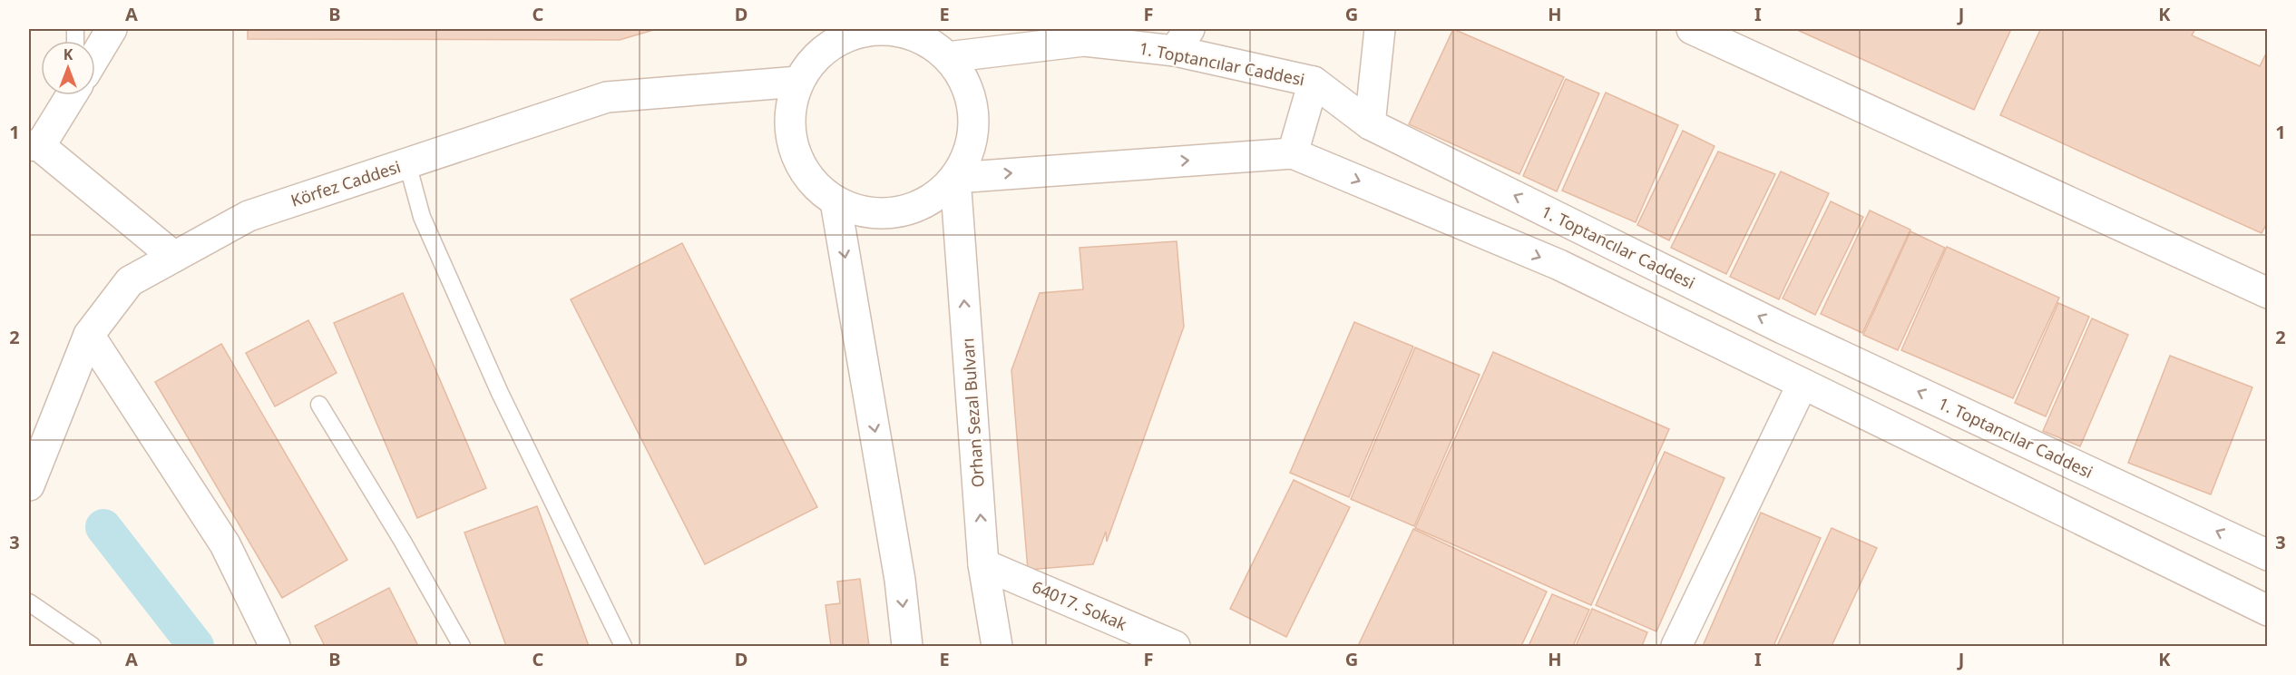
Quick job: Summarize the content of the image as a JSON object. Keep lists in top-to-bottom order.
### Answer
{
  "streets": {
    "street": [
      "1. Toptancılar Caddesi",
      "Körfez Caddesi",
      "Orhan Sezal Bulvarı",
      "64017. Sokak"
    ]
  },
  "crossings": [
    ["1. Toptancılar Caddesi", "Körfez Caddesi"],
    ["1. Toptancılar Caddesi", "Orhan Sezal Bulvarı"],
    ["Körfez Caddesi", "Orhan Sezal Bulvarı"],
    ["Orhan Sezal Bulvarı", "64017. Sokak"]
  ],
  "north": "top",
  "grid": {
    "columns": [
      "A",
      "B",
      "C",
      "D",
      "E",
      "F",
      "G",
      "H",
      "I",
      "J",
      "K"
    ],
    "rows": ["1", "2", "3"]
  }
}
